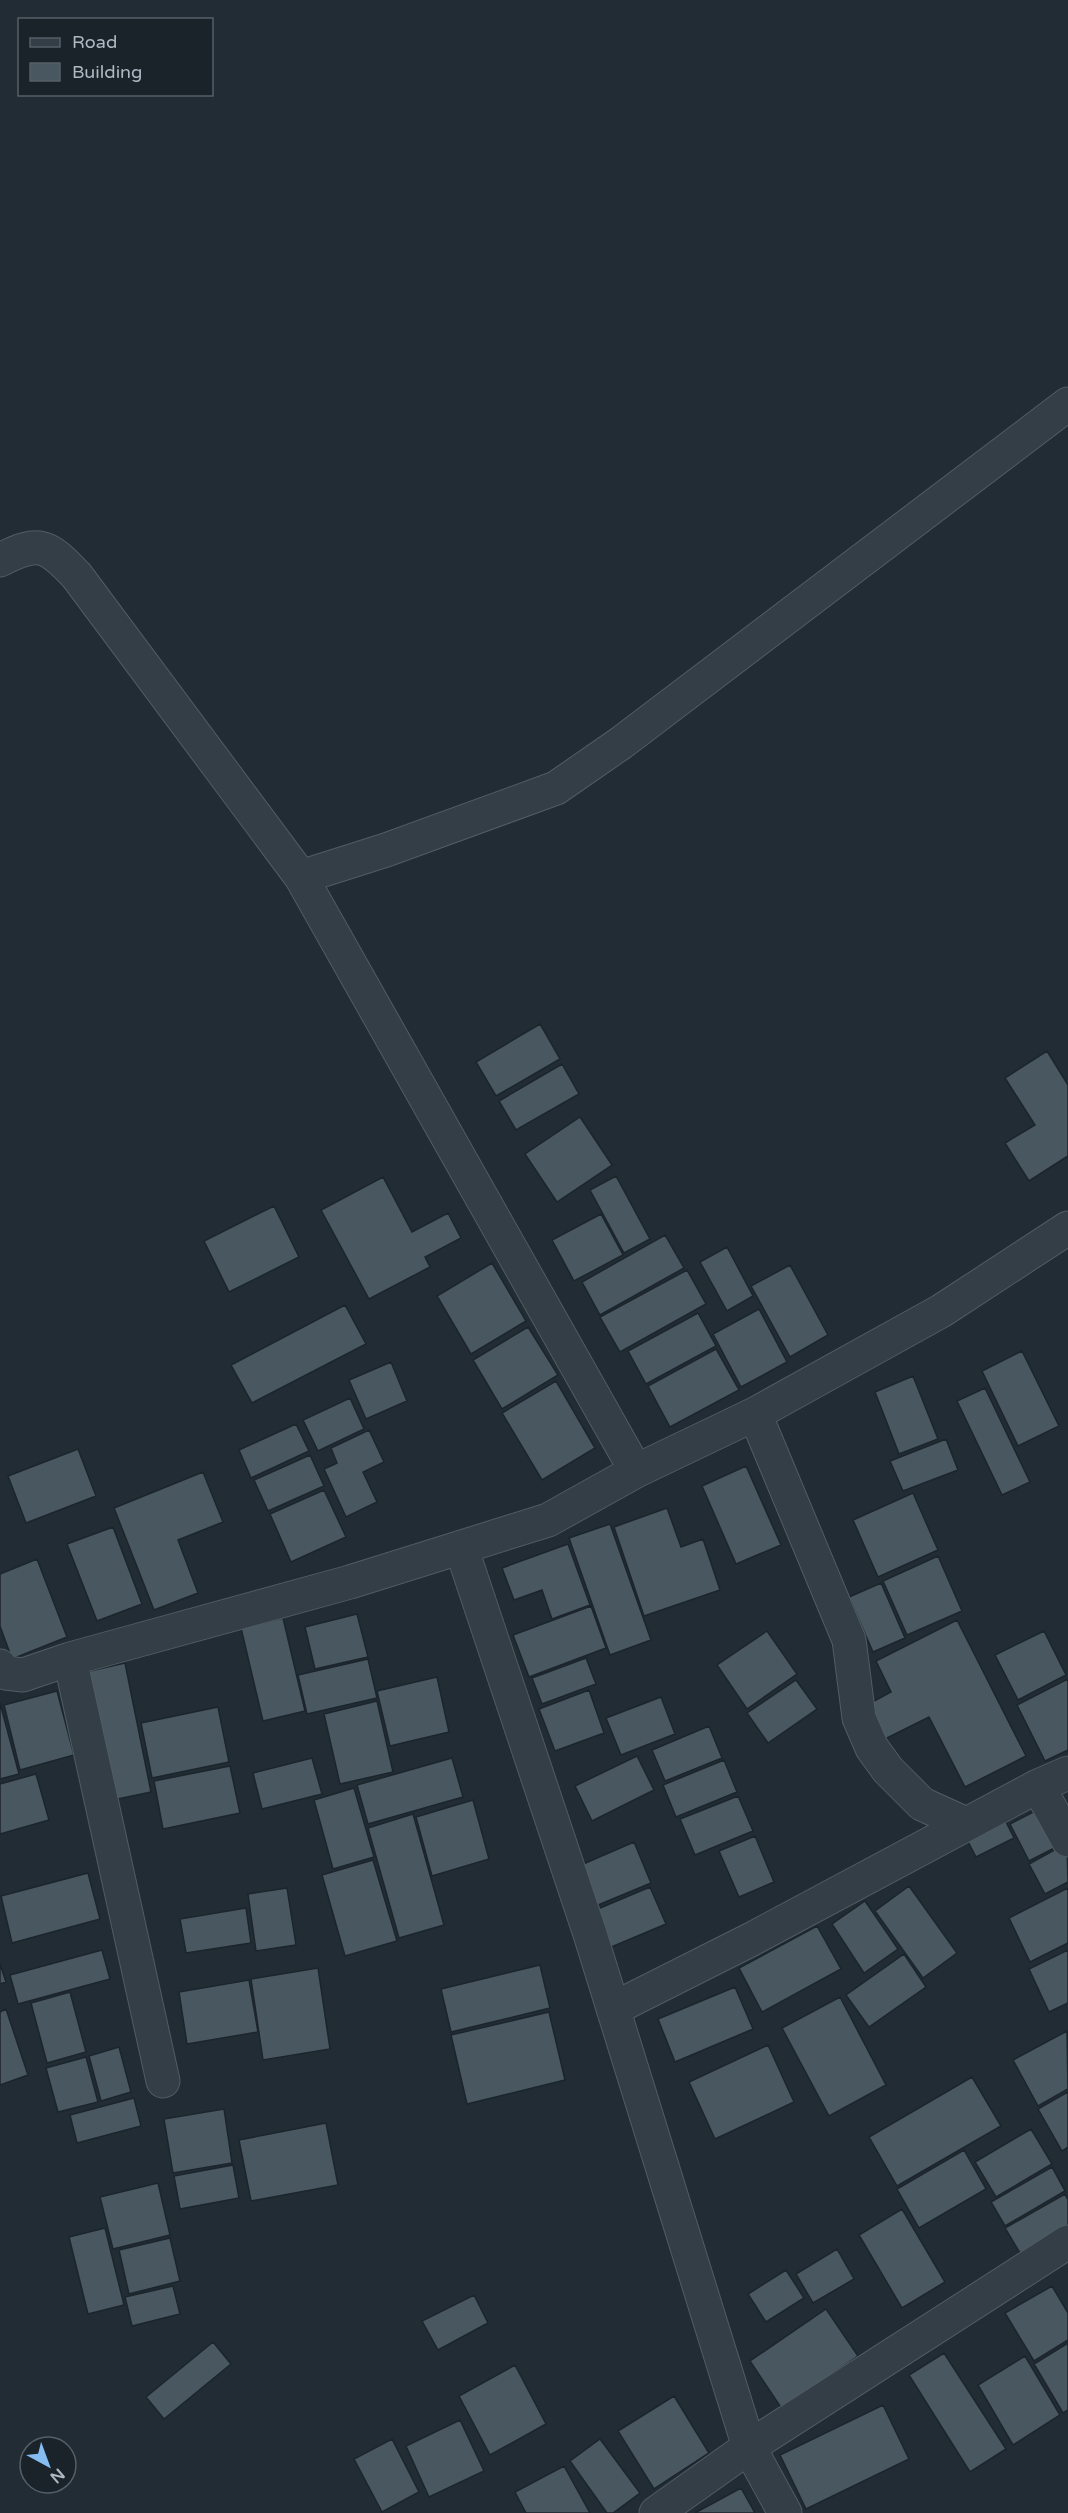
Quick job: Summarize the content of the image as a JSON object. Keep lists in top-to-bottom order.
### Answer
{
  "legend": ["Road", "Building"],
  "north": "bottom right"
}
